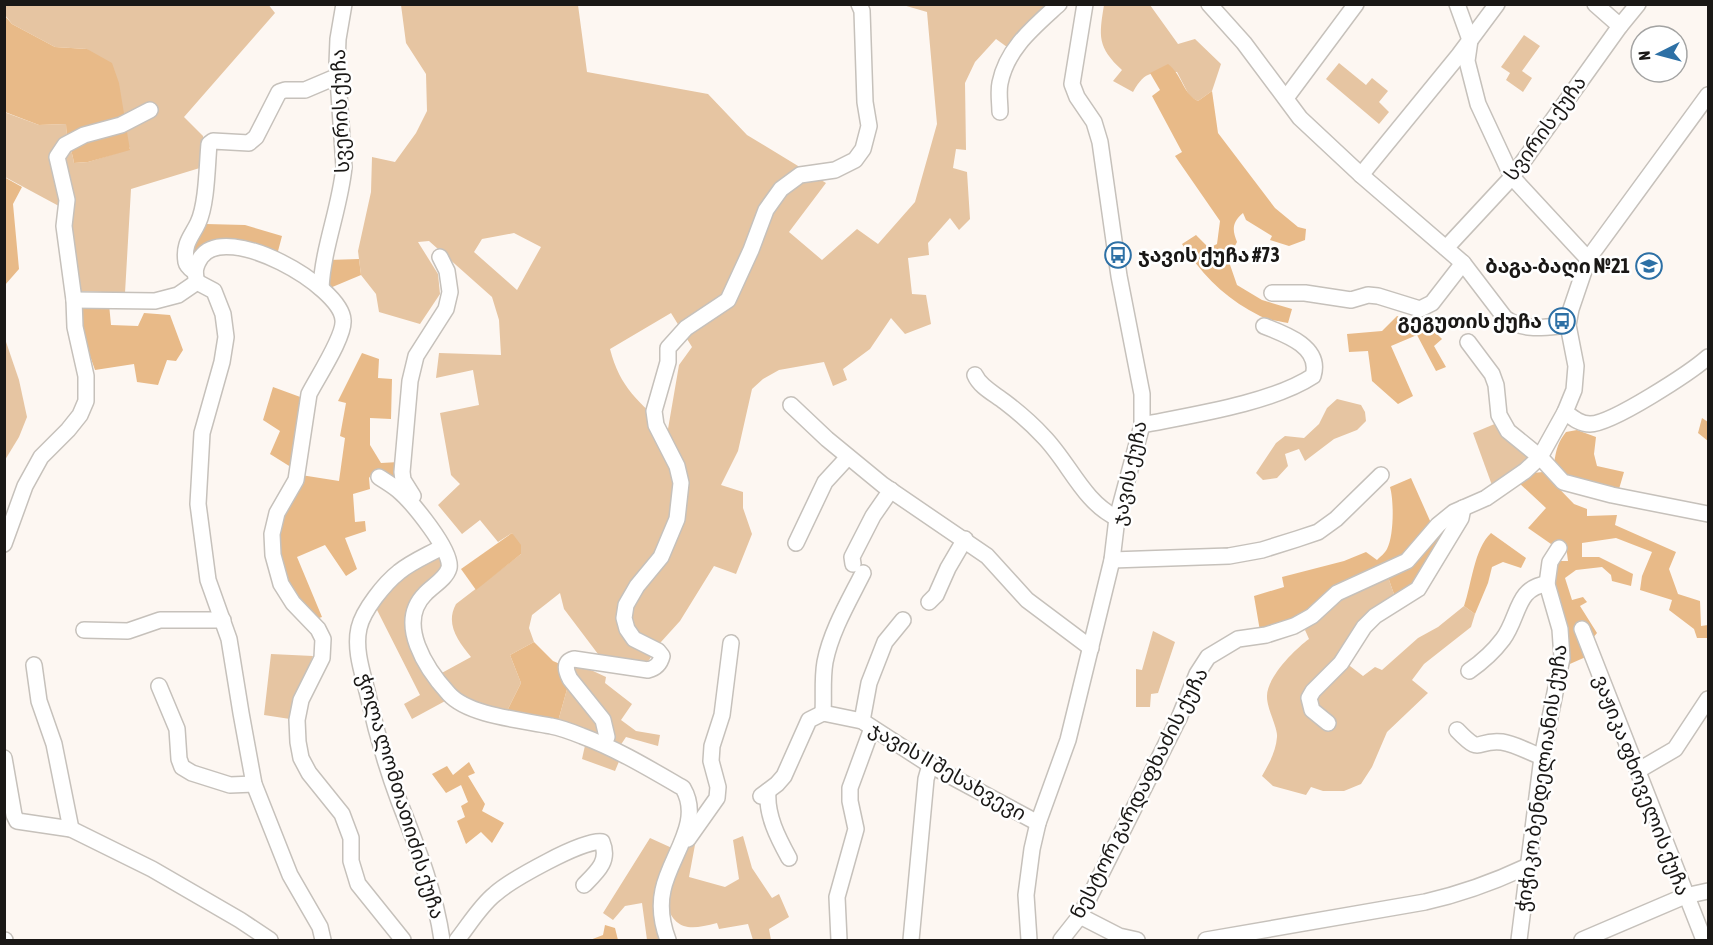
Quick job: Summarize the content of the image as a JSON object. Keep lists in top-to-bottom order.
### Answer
{
  "streets": {
    "street": [
      "სვერის ქუჩა",
      "სვირის ქუჩა",
      "ჯავის ქუჩა",
      "ჯავის II შესახვევი",
      "ჭიჭიკო ბენდელიანის ქუჩა",
      "ვაჟიკა ფხოველის ქუჩა",
      "ნესტორ გარდაფხაძის ქუჩა",
      "ჭოლა ლომთათიძის ქუჩა"
    ]
  },
  "crossings": [
    ["ჯავის ქუჩა", "ჯავის II შესახვევი"]
  ],
  "places": {
    "bus stop": ["ჯავის ქუჩა #73", "გეგუთის ქუჩა"],
    "school or university": ["ბაგა-ბაღი №21"]
  },
  "north": "left"
}
